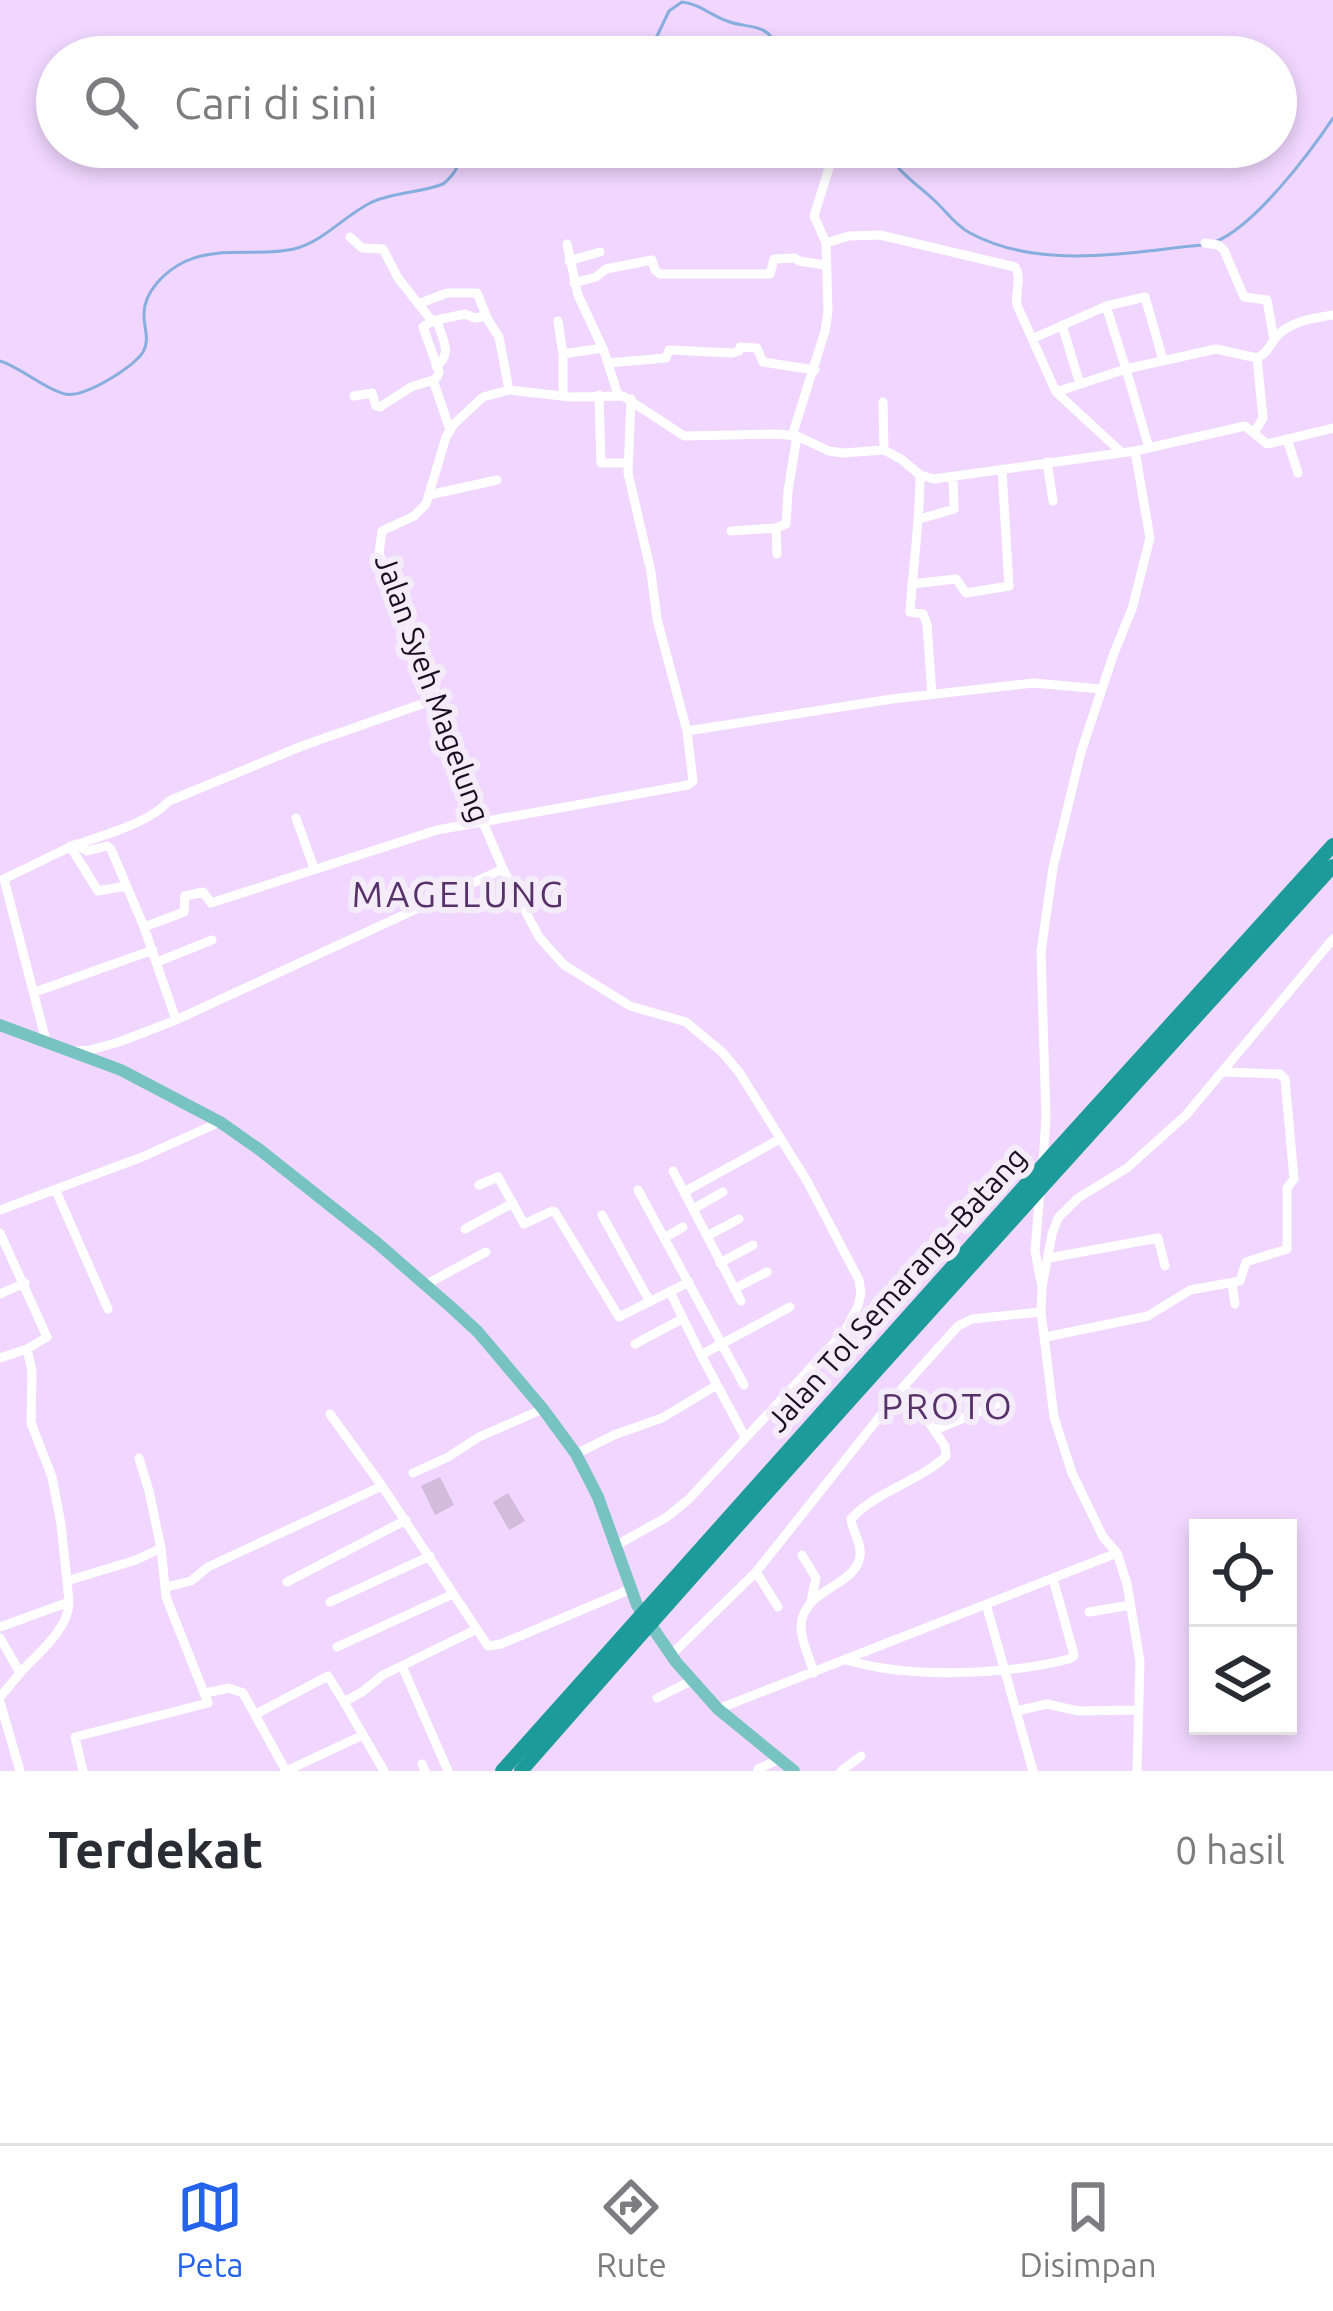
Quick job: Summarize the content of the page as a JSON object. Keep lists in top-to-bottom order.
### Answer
{
  "streets": {
    "highway": ["Jalan Tol Semarang–Batang"],
    "street": ["Jalan Syeh Magelung"]
  },
  "districts": ["MAGELUNG", "PROTO"],
  "page": {
    "search": "Cari di sini",
    "heading": ["Terdekat", "0 hasil"],
    "nav": ["Peta", "Rute", "Disimpan"]
  }
}
